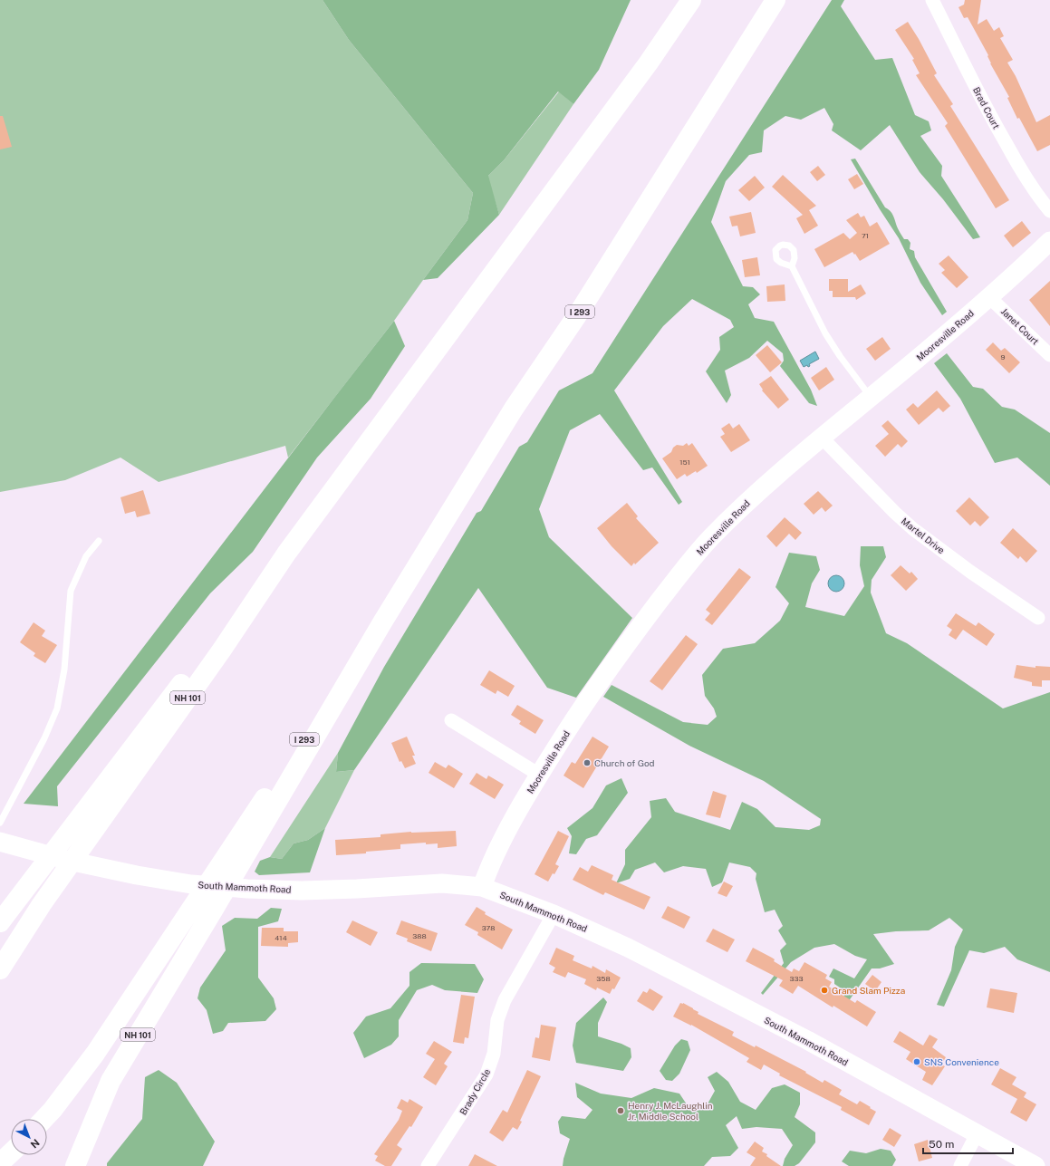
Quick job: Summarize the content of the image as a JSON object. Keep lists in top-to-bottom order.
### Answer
{
  "streets": {
    "highway": ["I 293", "NH 101"],
    "main road": ["Mooresville Road", "South Mammoth Road"],
    "street": [
      "Brad Court",
      "Janet Court",
      "Martel Drive",
      "Brady Circle"
    ]
  },
  "crossings": [
    ["I 293", "NH 101"],
    ["Janet Court", "Mooresville Road"],
    ["Mooresville Road", "Martel Drive"],
    ["Mooresville Road", "South Mammoth Road"],
    ["South Mammoth Road", "Brady Circle"]
  ],
  "places": [
    "Church of God",
    "Grand Slam Pizza",
    "SNS Convenience",
    "Henry J. McLaughlin Jr. Middle School"
  ],
  "house_numbers": [
    "71",
    "9",
    "151",
    "378",
    "388",
    "414",
    "358",
    "333"
  ],
  "scale_bar": "50 m",
  "north": "bottom right"
}
